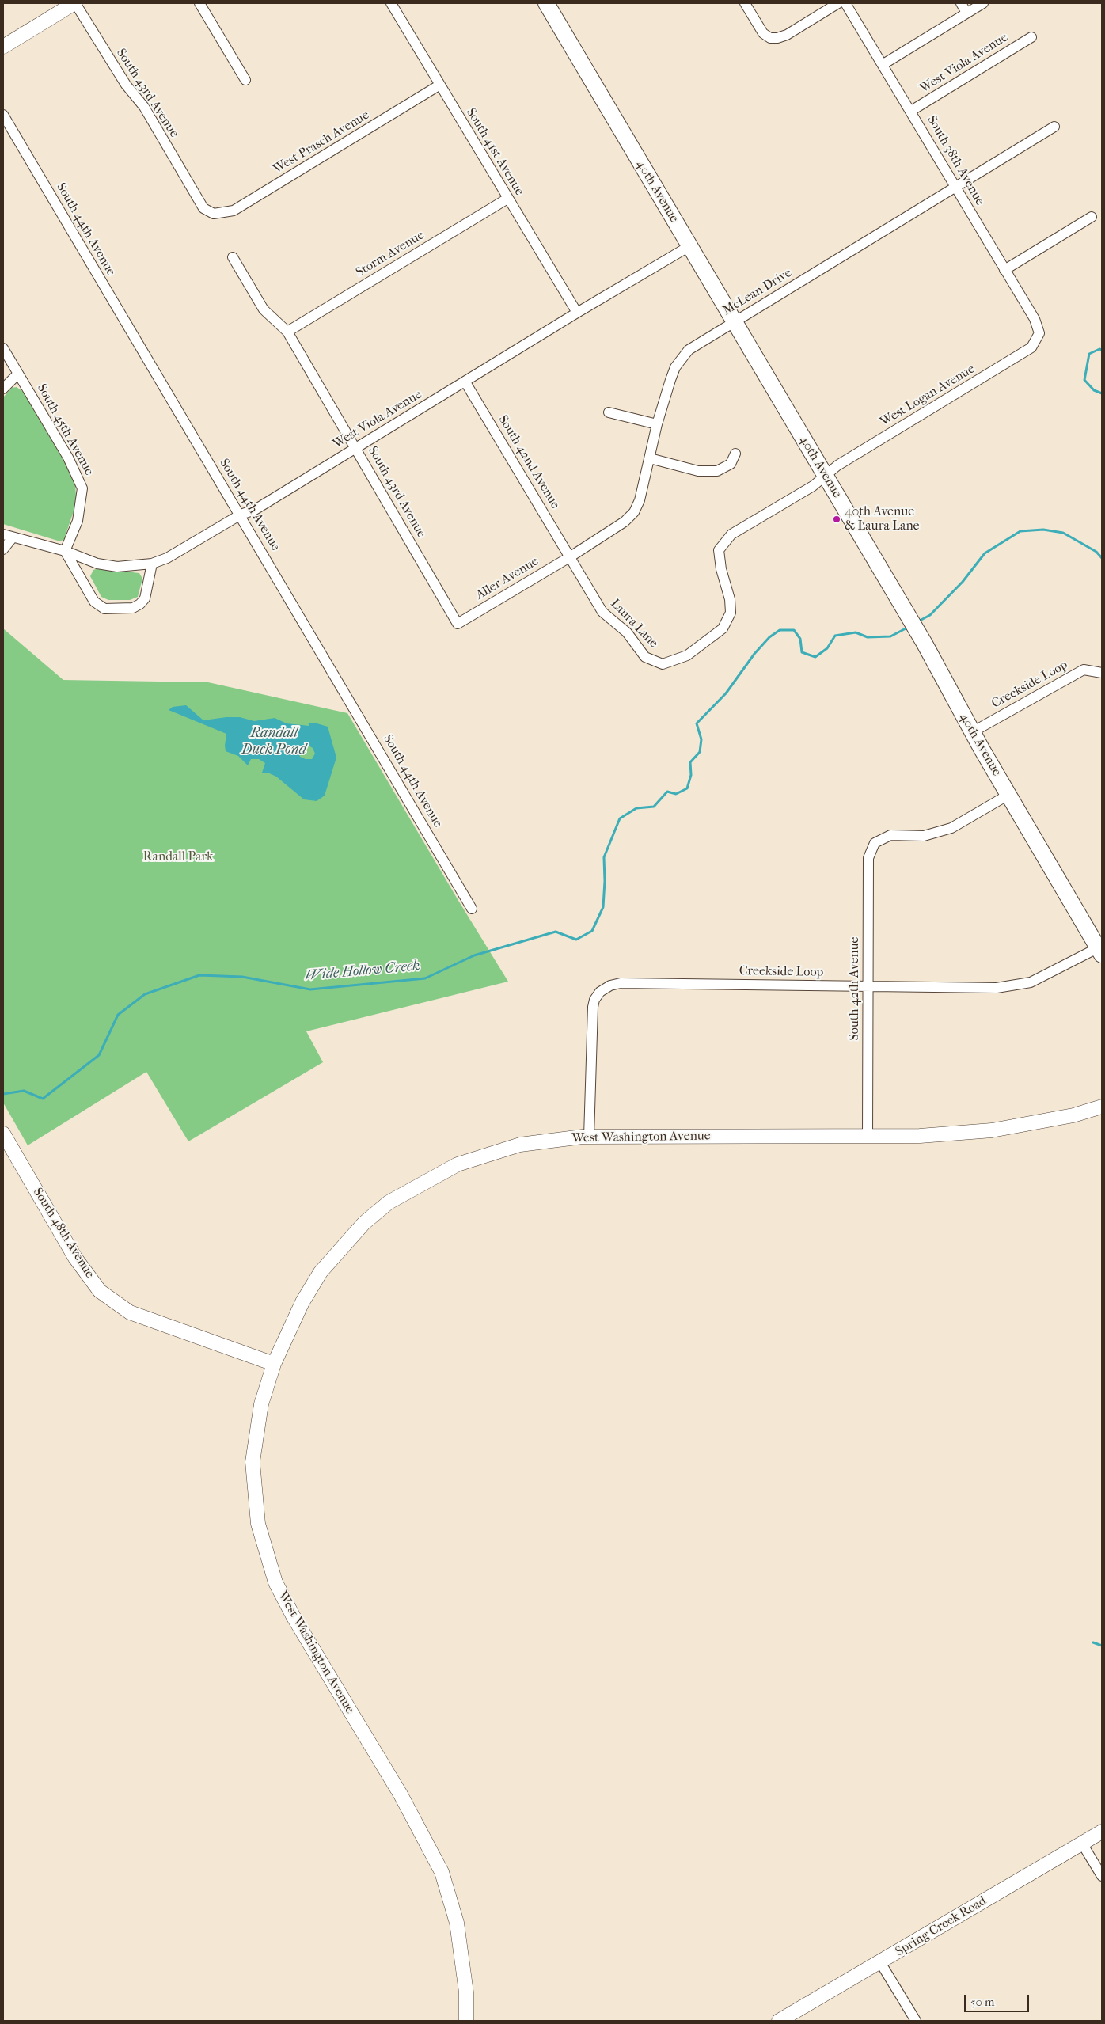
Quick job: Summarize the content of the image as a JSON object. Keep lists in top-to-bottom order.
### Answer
{
  "streets": {
    "main road": [
      "40th Avenue",
      "West Washington Avenue",
      "South 48th Avenue",
      "Spring Creek Road"
    ],
    "street": [
      "West Viola Avenue",
      "South 43rd Avenue",
      "West Prasch Avenue",
      "South 41st Avenue",
      "South 38th Avenue",
      "South 44th Avenue",
      "Storm Avenue",
      "McLean Drive",
      "West Logan Avenue",
      "South 45th Avenue",
      "South 42nd Avenue",
      "Aller Avenue",
      "Laura Lane",
      "Creekside Loop",
      "South 42th Avenue"
    ]
  },
  "crossings": [
    ["West Viola Avenue", "South 43rd Avenue"],
    ["West Viola Avenue", "South 41st Avenue"],
    ["West Viola Avenue", "South 38th Avenue"],
    ["West Viola Avenue", "40th Avenue"],
    ["West Viola Avenue", "South 44th Avenue"],
    ["West Viola Avenue", "South 45th Avenue"],
    ["West Viola Avenue", "South 42nd Avenue"],
    ["South 43rd Avenue", "West Prasch Avenue"],
    ["South 43rd Avenue", "Storm Avenue"],
    ["South 43rd Avenue", "Aller Avenue"],
    ["West Prasch Avenue", "South 41st Avenue"],
    ["South 41st Avenue", "Storm Avenue"],
    ["South 38th Avenue", "McLean Drive"],
    ["South 38th Avenue", "West Logan Avenue"],
    ["40th Avenue", "McLean Drive"],
    ["40th Avenue", "West Logan Avenue"],
    ["40th Avenue", "Laura Lane"],
    ["40th Avenue", "Creekside Loop"],
    ["40th Avenue", "South 42th Avenue"],
    ["McLean Drive", "South 42nd Avenue"],
    ["McLean Drive", "Aller Avenue"],
    ["McLean Drive", "Laura Lane"],
    ["West Logan Avenue", "Laura Lane"],
    ["South 42nd Avenue", "Aller Avenue"],
    ["South 42nd Avenue", "Laura Lane"],
    ["Aller Avenue", "Laura Lane"],
    ["Creekside Loop", "South 42th Avenue"],
    ["Creekside Loop", "West Washington Avenue"],
    ["South 42th Avenue", "West Washington Avenue"],
    ["West Washington Avenue", "South 48th Avenue"]
  ],
  "water": ["Randall Duck Pond", "Wide Hollow Creek"],
  "parks": ["Randall Park"],
  "places": ["40th Avenue & Laura Lane"],
  "scale_bar": "50 m"
}
